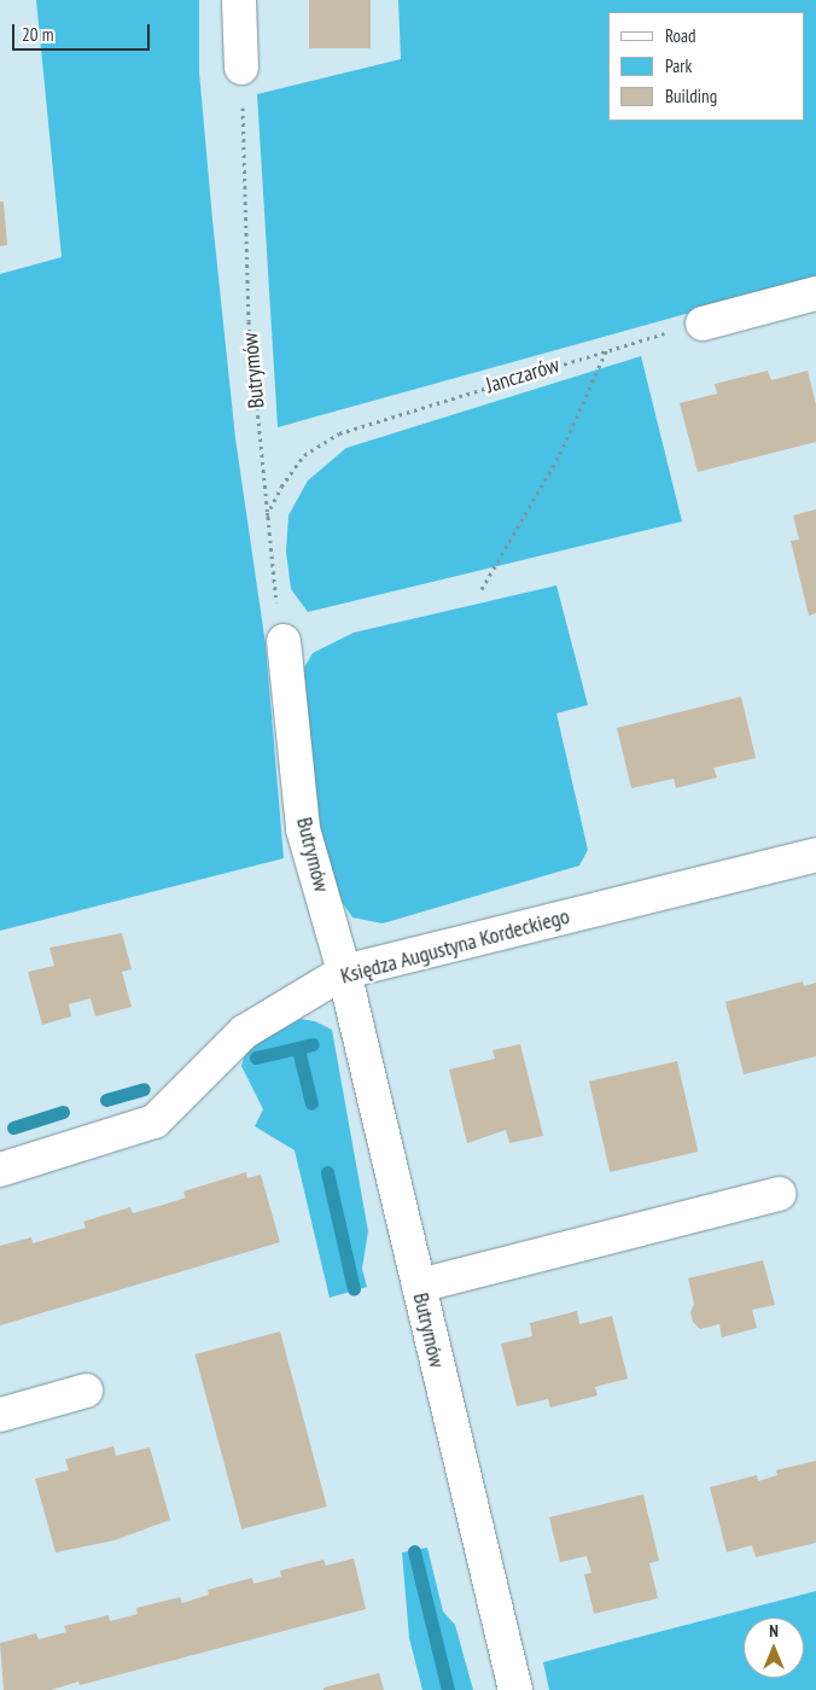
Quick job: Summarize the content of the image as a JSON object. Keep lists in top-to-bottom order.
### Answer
{
  "streets": {
    "street": ["Butrymów", "Księdza Augustyna Kordeckiego"],
    "path": ["Janczarów"]
  },
  "crossings": [
    ["Butrymów", "Janczarów"],
    ["Butrymów", "Księdza Augustyna Kordeckiego"]
  ],
  "legend": ["Road", "Park", "Building"],
  "scale_bar": "20 m",
  "north": "top"
}
